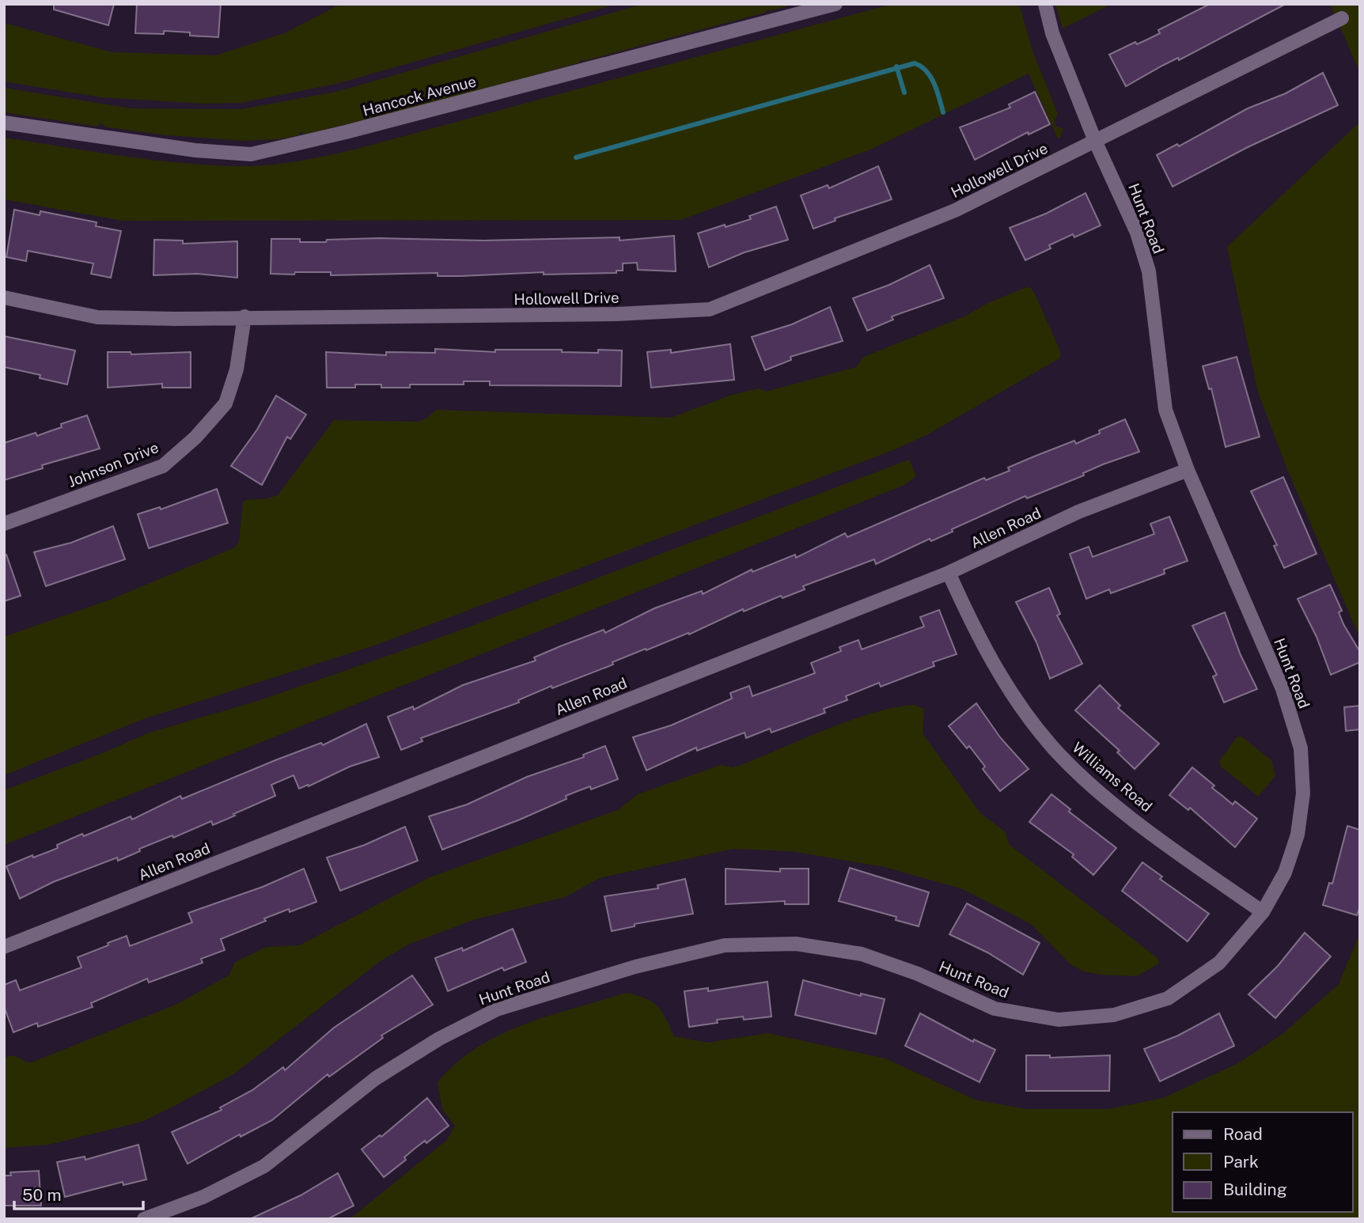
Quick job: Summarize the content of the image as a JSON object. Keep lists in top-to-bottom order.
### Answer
{
  "streets": {
    "street": [
      "Hancock Avenue",
      "Hollowell Drive",
      "Hunt Road",
      "Johnson Drive",
      "Allen Road",
      "Williams Road"
    ]
  },
  "crossings": [
    ["Hollowell Drive", "Hunt Road"],
    ["Hollowell Drive", "Johnson Drive"],
    ["Hunt Road", "Allen Road"],
    ["Hunt Road", "Williams Road"],
    ["Allen Road", "Williams Road"]
  ],
  "legend": ["Road", "Park", "Building"],
  "scale_bar": "50 m"
}
